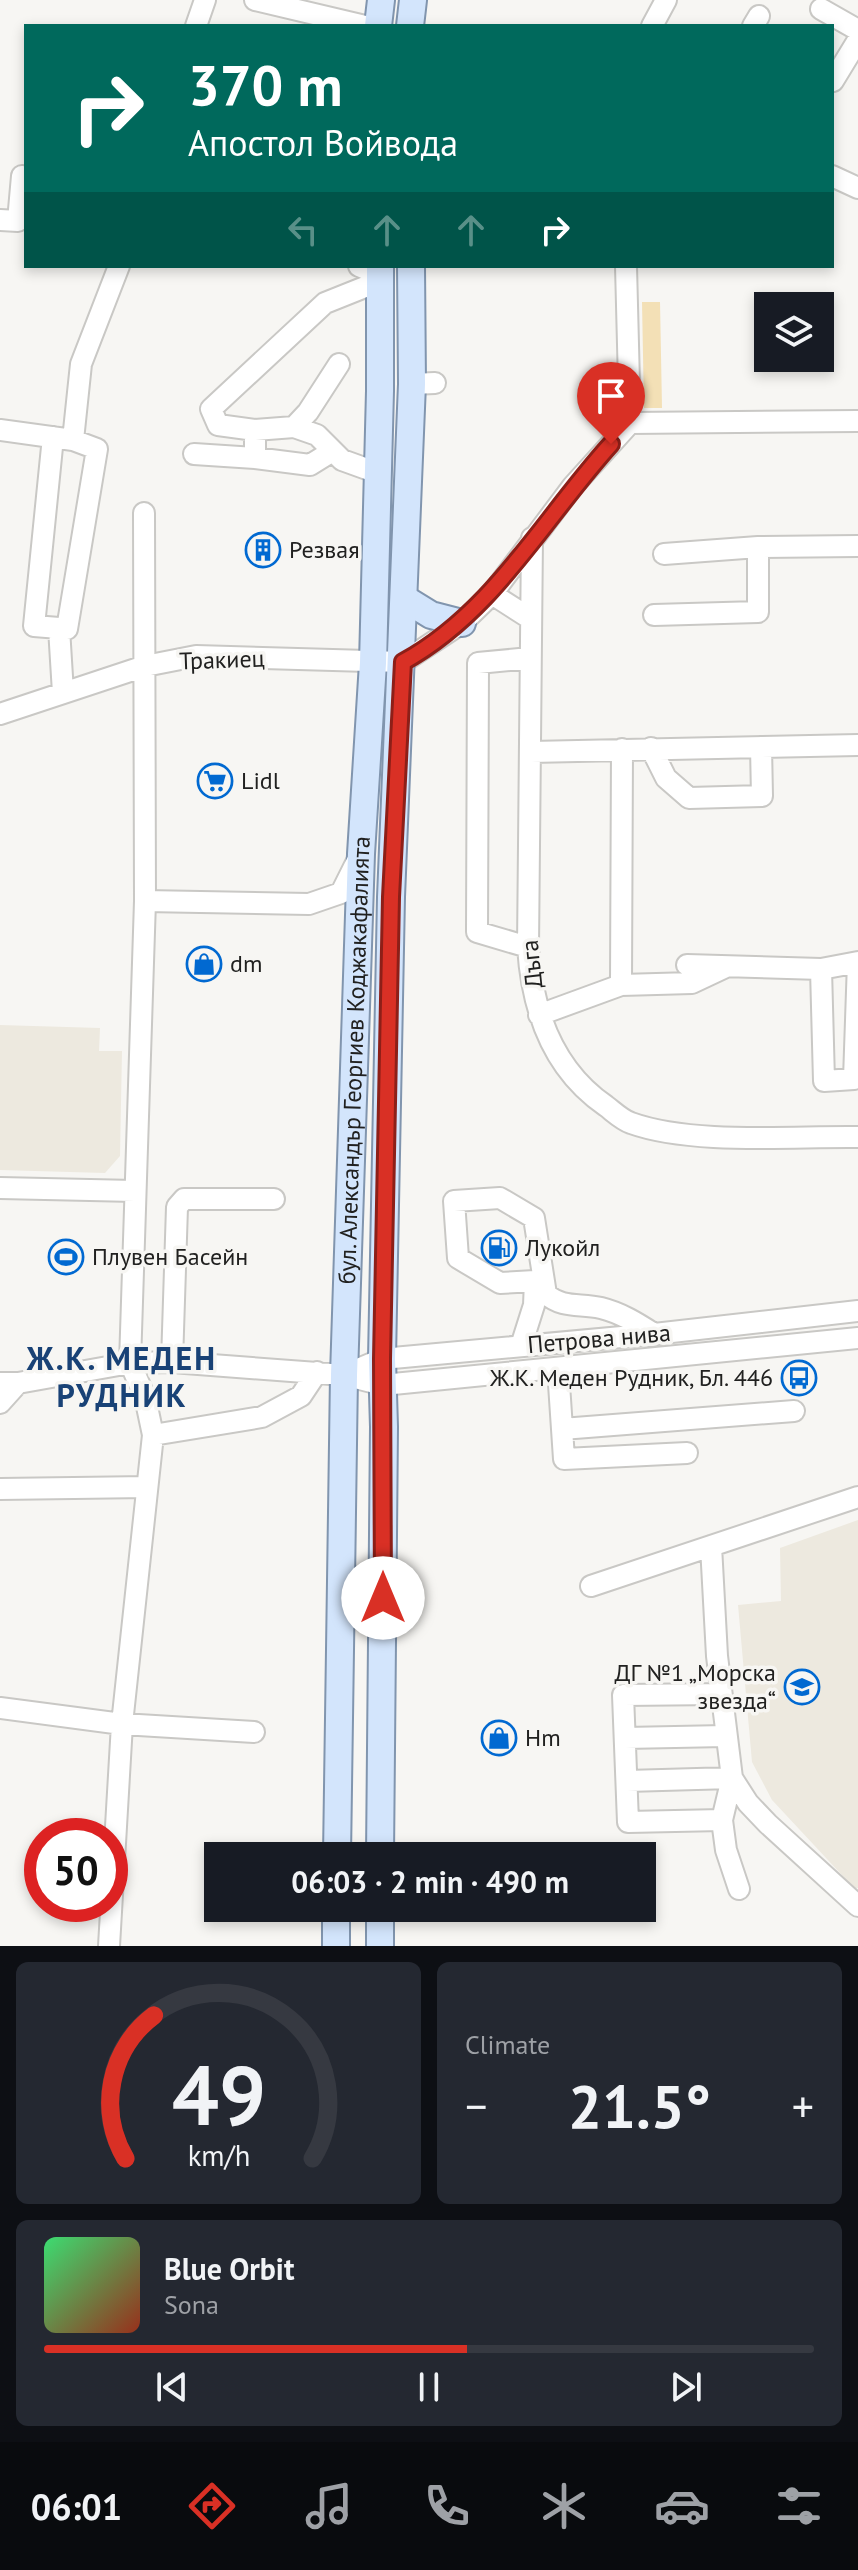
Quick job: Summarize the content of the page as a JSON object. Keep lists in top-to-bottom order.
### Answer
{
  "streets": {
    "main road": ["бул. Александър Георгиев Коджакафалията"],
    "street": ["Тракиец", "Дъга", "Петрова нива"]
  },
  "crossings": [
    ["Тракиец", "бул. Александър Георгиев Коджакафалията"],
    ["бул. Александър Георгиев Коджакафалията", "Петрова нива"]
  ],
  "districts": ["Ж.К. МЕДЕН РУДНИК"],
  "places": {
    "building": ["Резвая"],
    "supermarket": ["Lidl"],
    "shop": ["dm", "Hm"],
    "fuel station": ["Лукойл"],
    "sports": ["Плувен Басейн"],
    "bus stop": ["Ж.К. Меден Рудник, Бл. 446"],
    "school or university": ["ДГ №1 „Морска звезда“"]
  },
  "page": {
    "turn": ["370 m", "Апостол Войвода"],
    "limit": "50",
    "trip": "06:03 · 2 min · 490 m",
    "tile": "Climate",
    "heat": ["−", "21.5°", "+"],
    "song": ["Blue Orbit", "Sona"],
    "tabs": "06:01",
    "gauge": ["49", "km/h"]
  }
}
